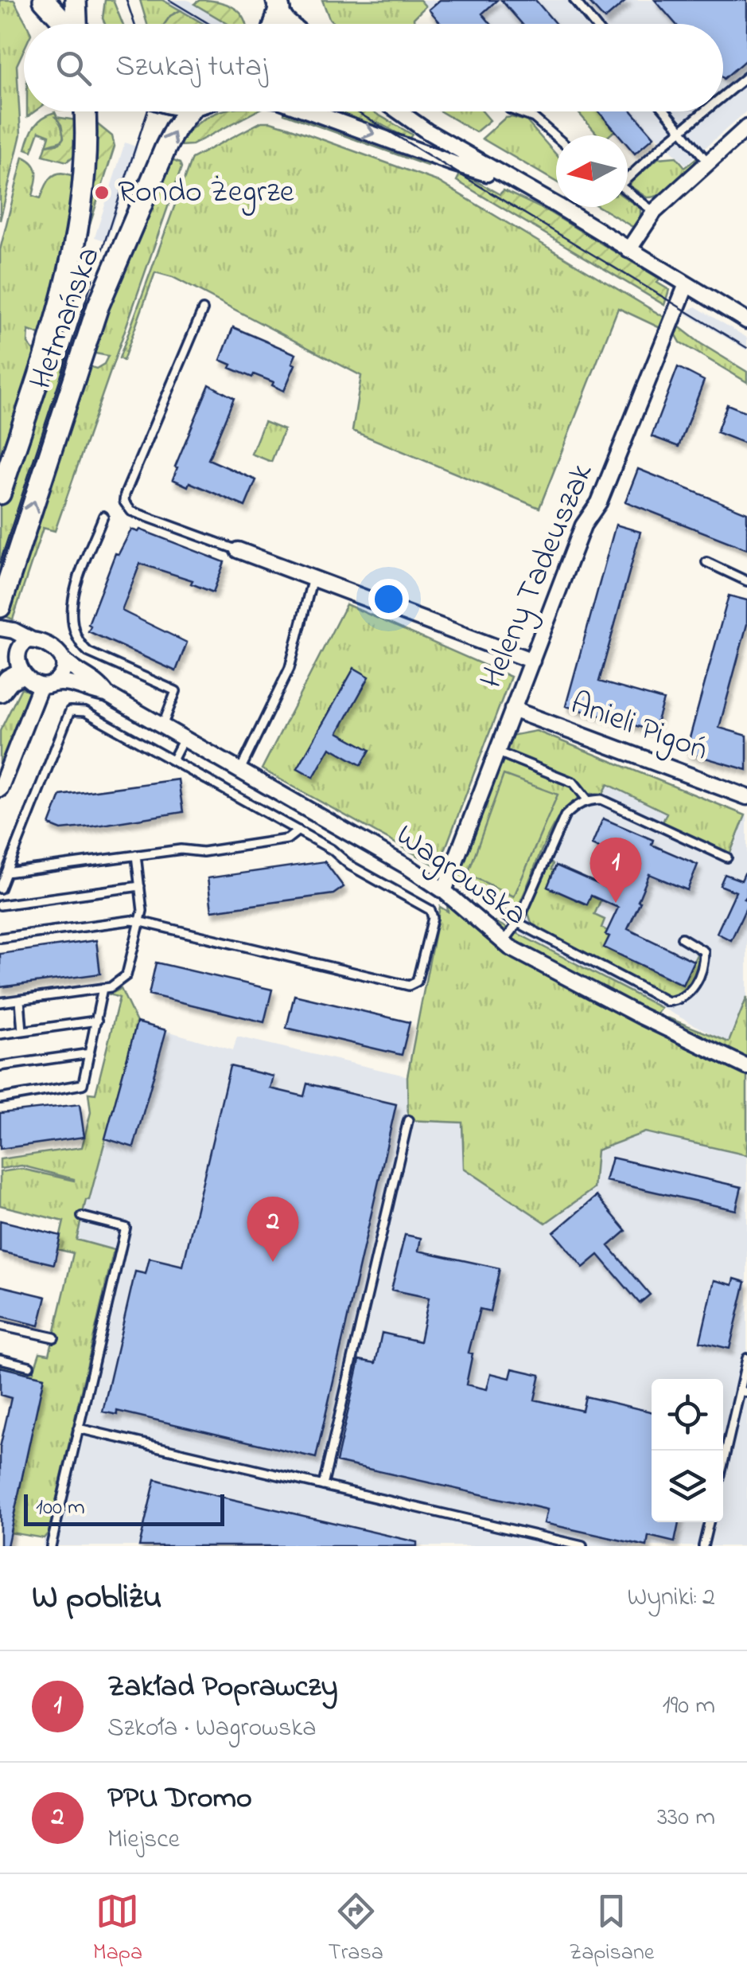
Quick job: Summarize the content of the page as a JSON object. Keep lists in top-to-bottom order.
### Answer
{
  "streets": {
    "street": [
      "Hetmańska",
      "Heleny Tadeuszak",
      "Anieli Pigoń",
      "Wagrowska"
    ]
  },
  "crossings": [
    ["Heleny Tadeuszak", "Anieli Pigoń"],
    ["Heleny Tadeuszak", "Wagrowska"]
  ],
  "places": ["Rondo Żegrze"],
  "scale_bar": "100 m",
  "north": "left",
  "page": {
    "search": "Szukaj tutaj",
    "pins": ["1", "2"],
    "scale": "100 m",
    "heading": ["W pobliżu", "Wyniki: 2"],
    "list": [
      {
        "mark": "1",
        "name": "Zakład Poprawczy",
        "note": "Szkoła · Wagrowska",
        "value": "190 m"
      },
      {
        "mark": "2",
        "name": "PPU Dromo",
        "note": "Miejsce",
        "value": "330 m"
      }
    ],
    "nav": ["Mapa", "Trasa", "Zapisane"]
  }
}
